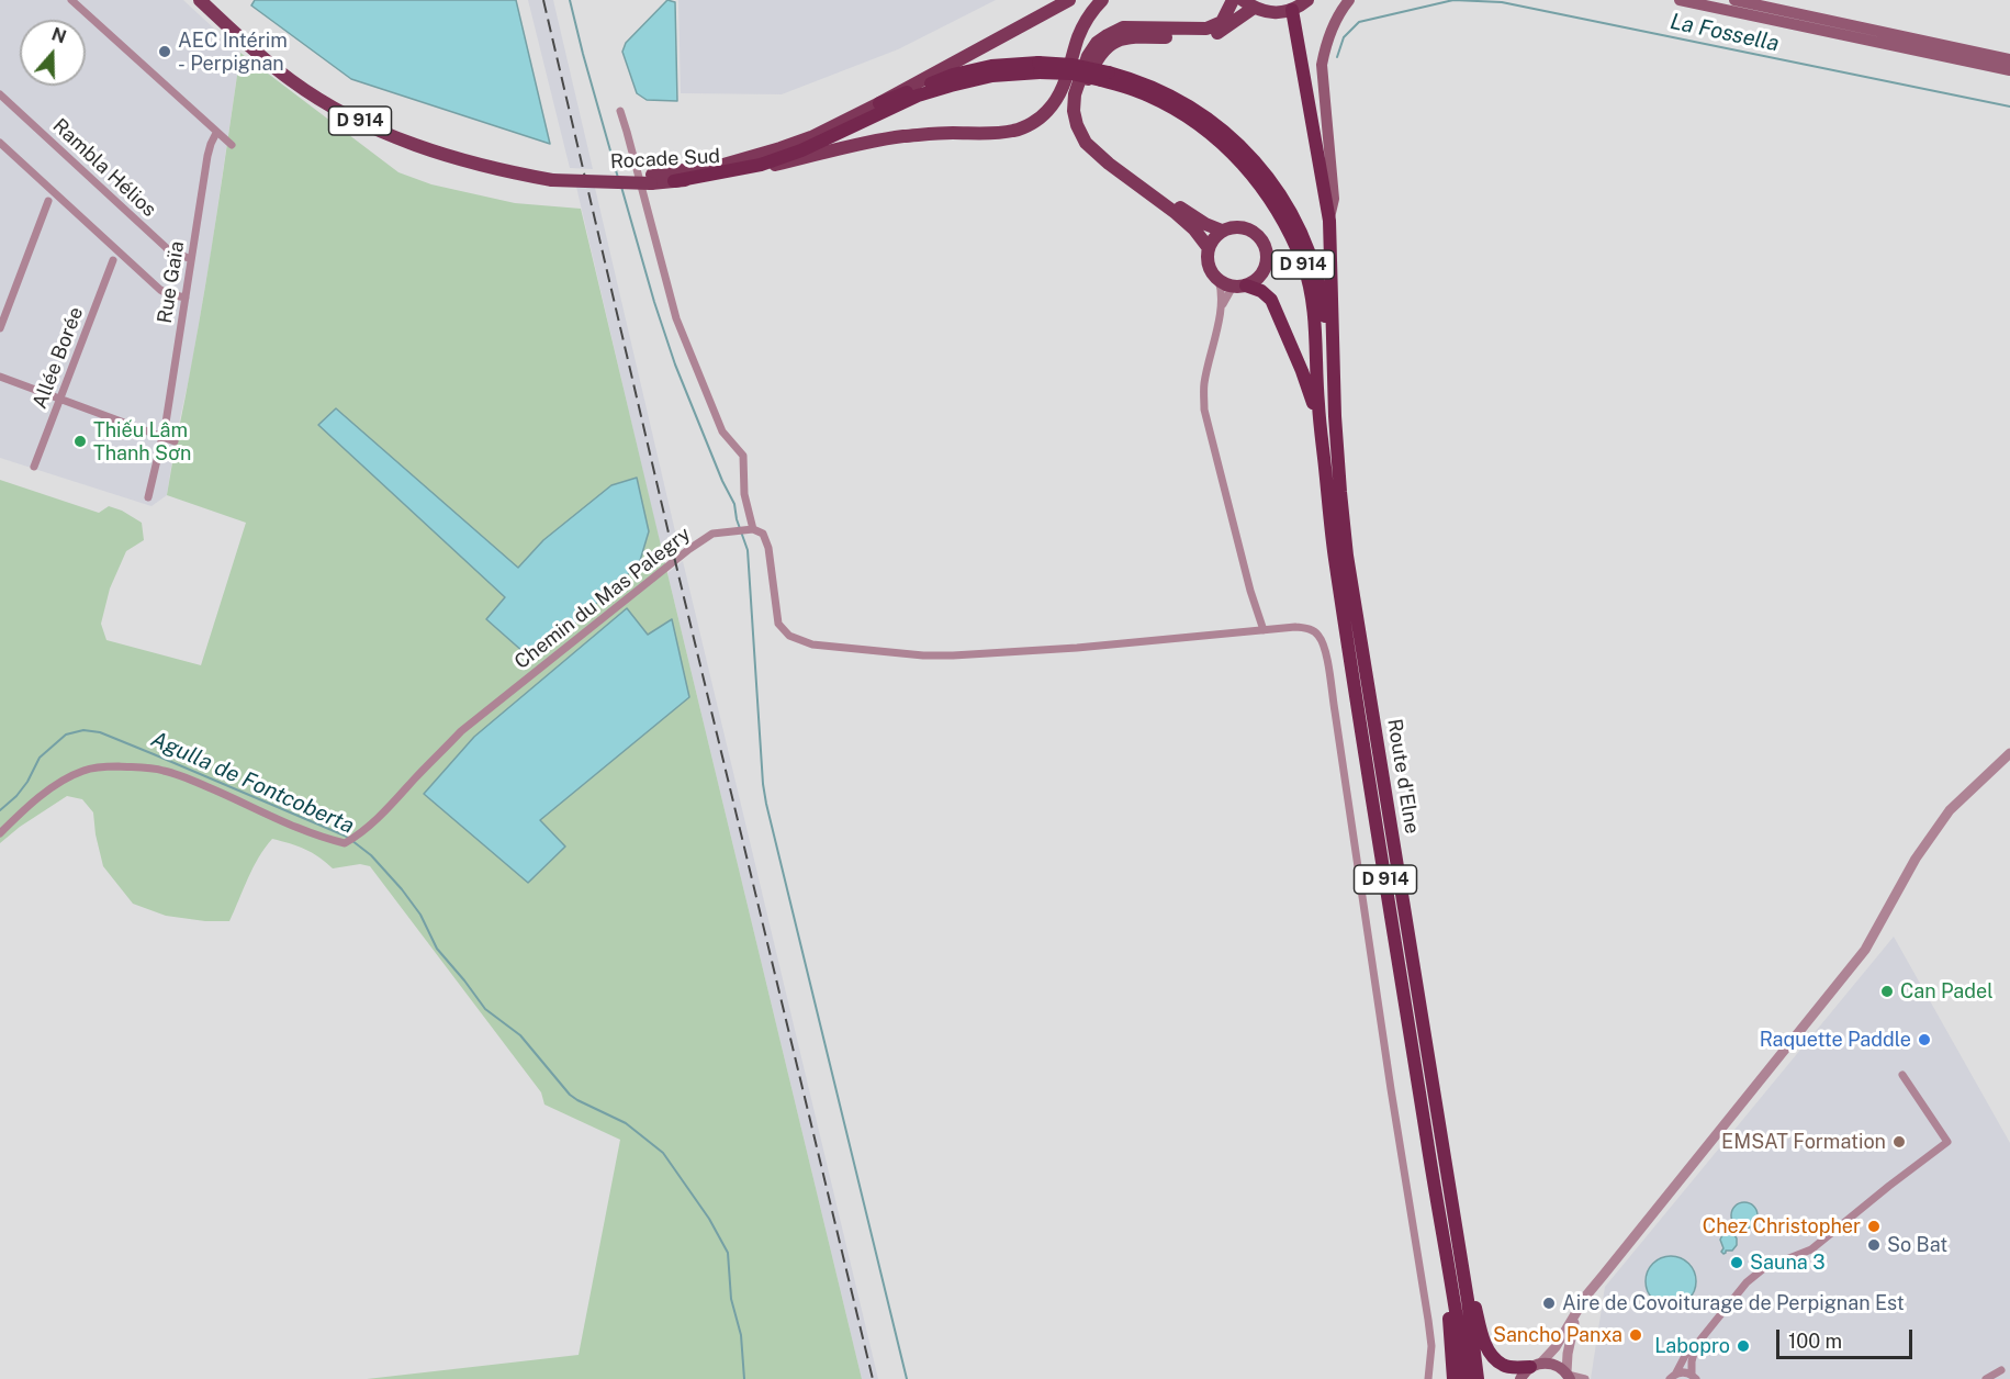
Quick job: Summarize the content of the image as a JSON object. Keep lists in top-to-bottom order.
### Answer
{
  "streets": {
    "highway": ["D 914", "Route d'Elne"],
    "main road": ["Rocade Sud"],
    "street": [
      "Rambla Hélios",
      "Rue Gaïa",
      "Allée Borée",
      "Chemin du Mas Palegry"
    ]
  },
  "crossings": [
    ["D 914", "Rocade Sud"],
    ["D 914", "Route d'Elne"],
    ["Rambla Hélios", "Rue Gaïa"]
  ],
  "water": ["La Fossella", "Agulla de Fontcoberta"],
  "places": [
    "AEC Intérim - Perpignan",
    "Thiếu Lâm Thanh Sơn",
    "Can Padel",
    "Raquette Paddle",
    "EMSAT Formation",
    "Chez Christopher",
    "So Bat",
    "Sauna 3",
    "Aire de Covoiturage de Perpignan Est",
    "Sancho Panxa",
    "Labopro"
  ],
  "scale_bar": "100 m",
  "north": "top"
}
